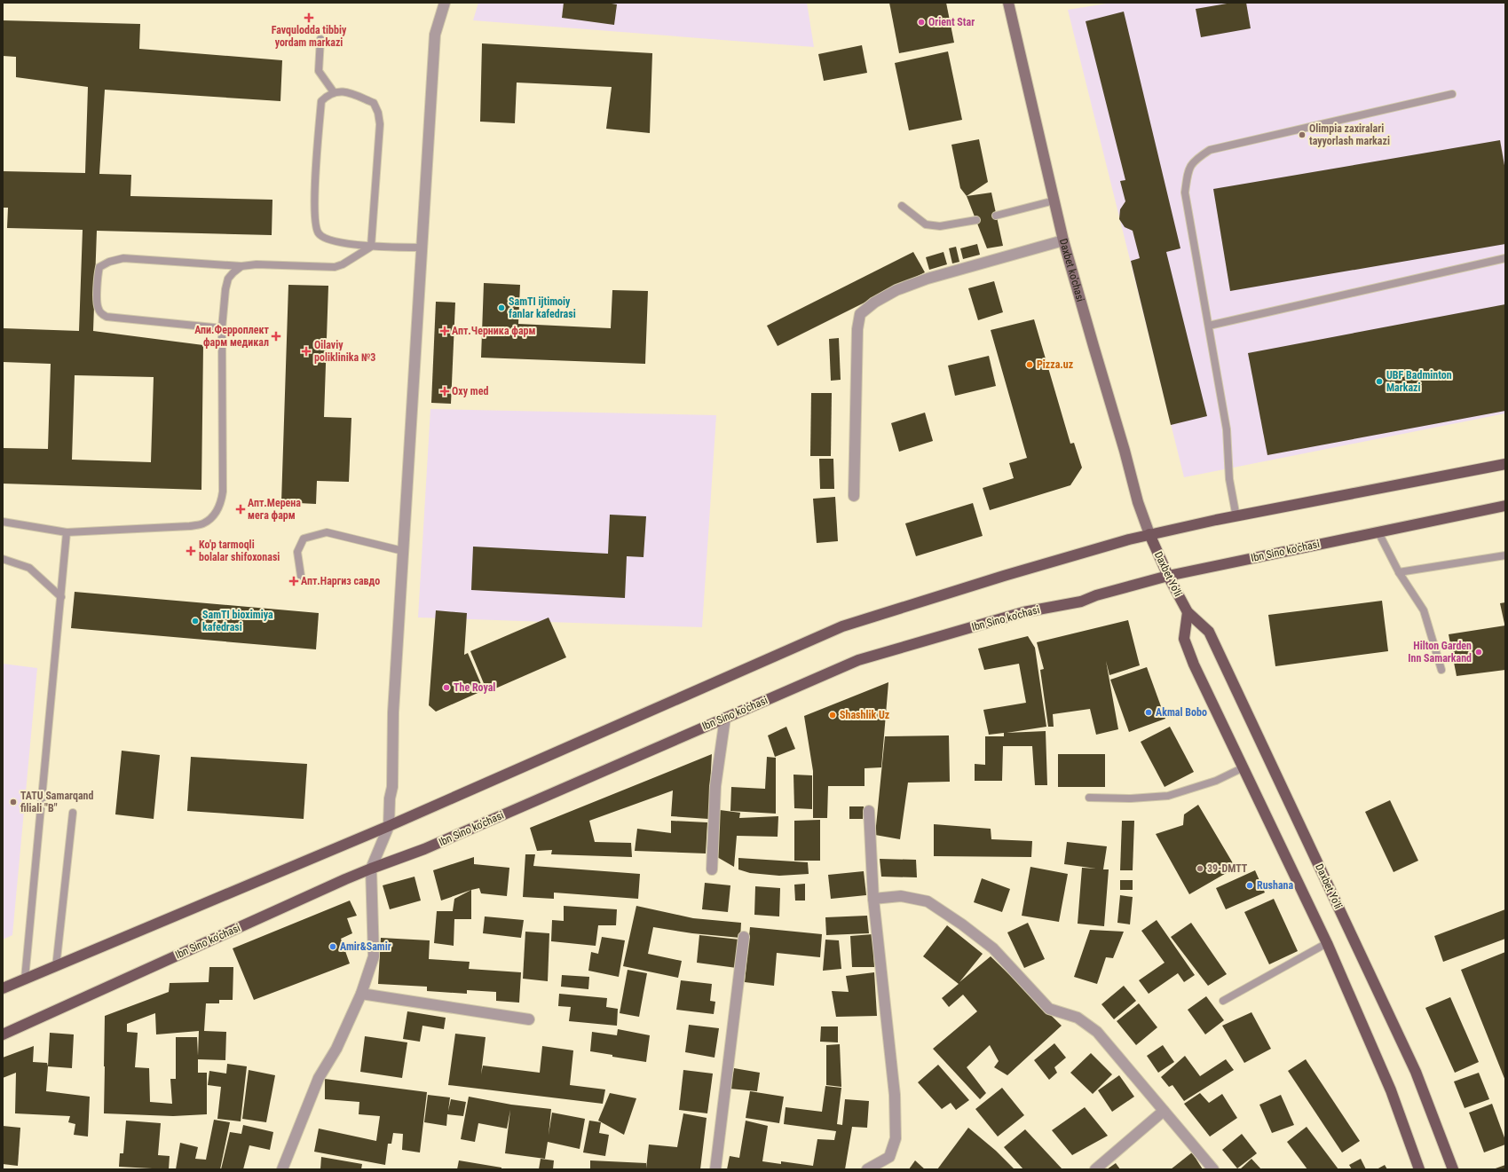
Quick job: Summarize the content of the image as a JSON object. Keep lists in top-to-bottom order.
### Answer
{
  "streets": {
    "main road": ["Daxbet ko'chasi", "Ibn Sino ko'chasi", "Daxbet Yo'li"]
  },
  "crossings": [
    ["Daxbet ko'chasi", "Daxbet Yo'li"],
    ["Ibn Sino ko'chasi", "Daxbet Yo'li"]
  ],
  "places": {
    "health": [
      "Favqulodda tibbiy yordam markazi",
      "Апт.Черника фарм",
      "Апи.Ферроплект фарм медикал",
      "Oilaviy poliklinika №3",
      "Oxy med",
      "Апт.Мерена мега фарм",
      "Ko'p tarmoqli bolalar shifoxonasi",
      "Апт.Наргиз савдо"
    ],
    "other": [
      "Orient Star",
      "Olimpia zaxiralari tayyorlash markazi",
      "SamTI ijtimoiy fanlar kafedrasi",
      "Pizza.uz",
      "UBF Badminton Markazi",
      "SamTI bioximiya kafedrasi",
      "Hilton Garden Inn Samarkand",
      "The Royal",
      "Akmal Bobo",
      "Shashlik Uz",
      "TATU Samarqand filiali \"B\"",
      "39-DMTT",
      "Rushana",
      "Amir&Samir"
    ]
  }
}
